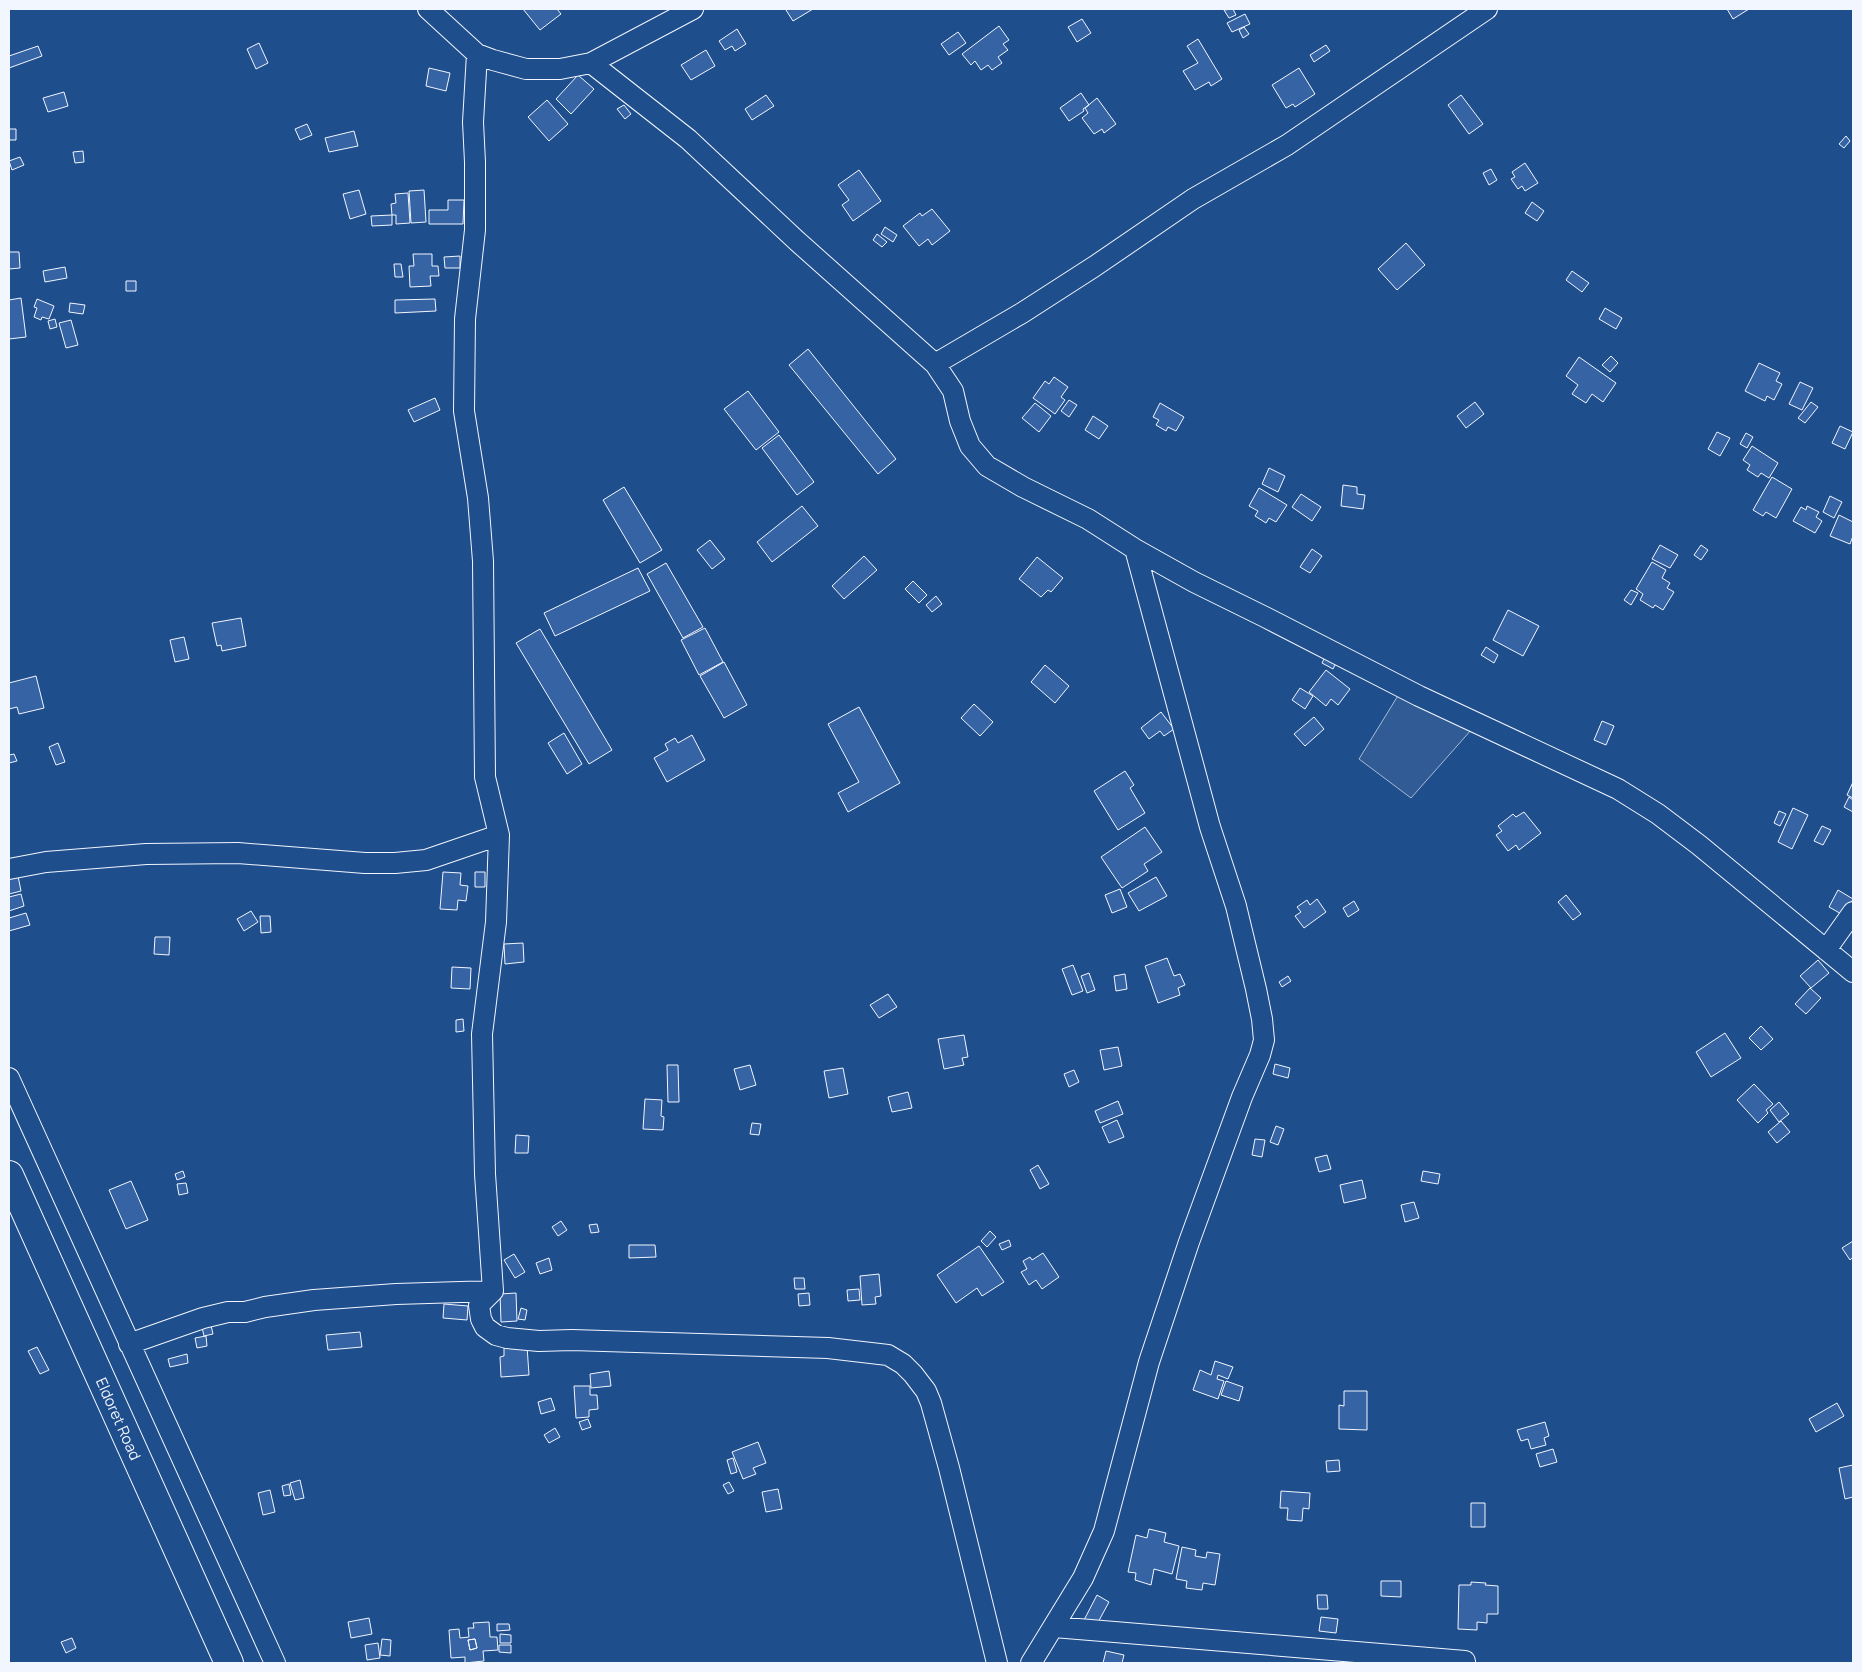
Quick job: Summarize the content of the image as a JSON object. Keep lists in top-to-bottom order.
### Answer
{
  "streets": {
    "highway": ["Eldoret Road"]
  }
}
